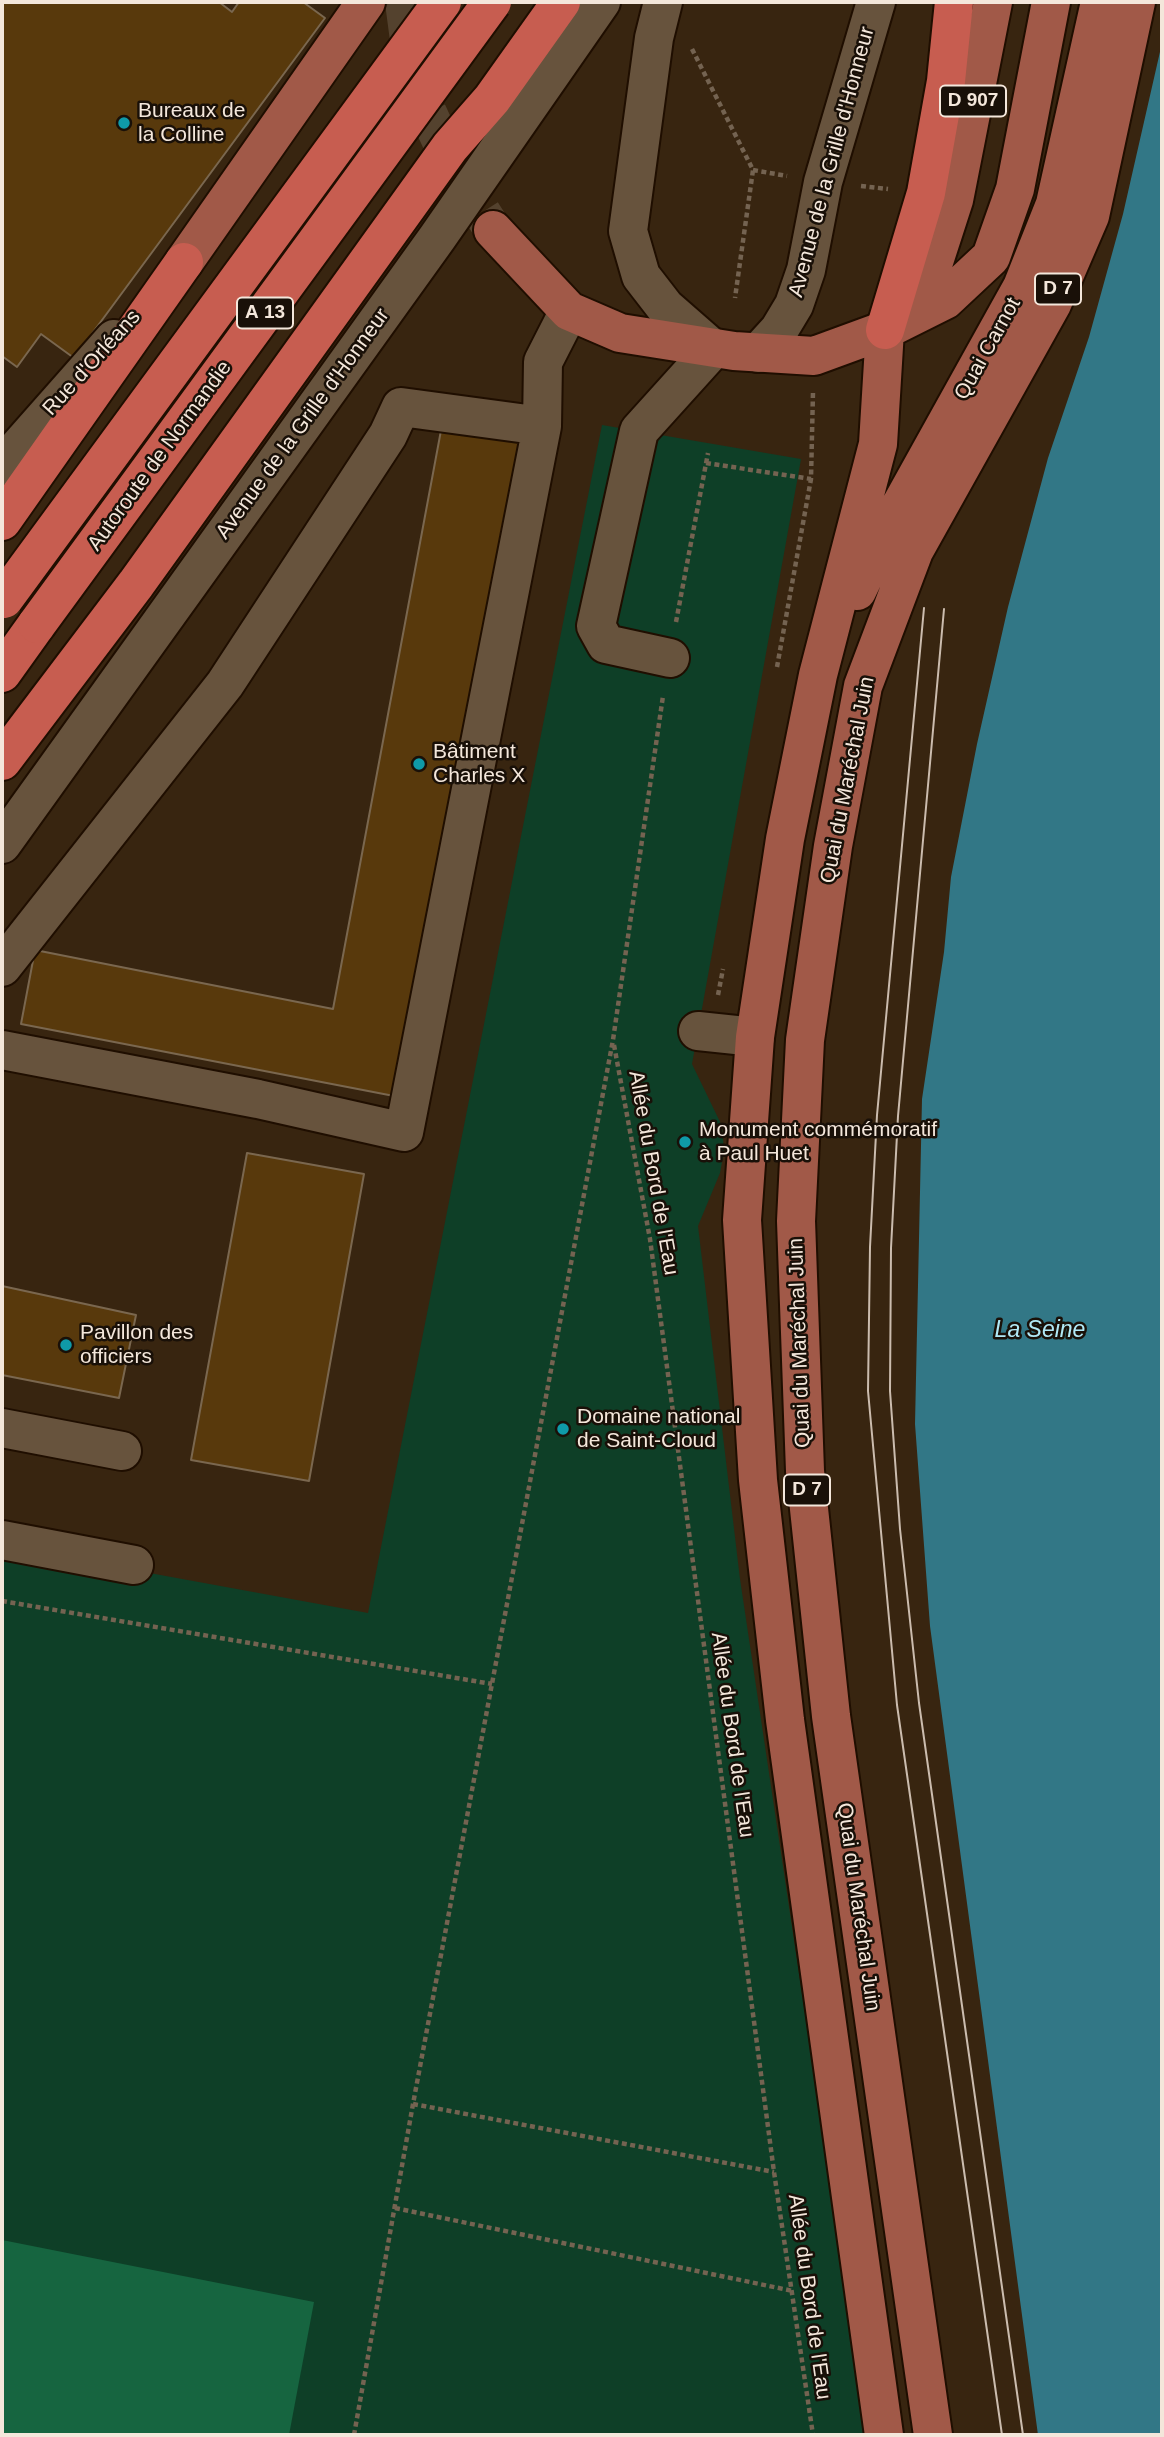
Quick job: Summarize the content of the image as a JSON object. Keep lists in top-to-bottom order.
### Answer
{
  "streets": {
    "highway": ["A 13", "Autoroute de Normandie"],
    "main road": [
      "D 907",
      "D 7",
      "Quai Carnot",
      "Quai du Maréchal Juin"
    ],
    "street": ["Avenue de la Grille d'Honneur", "Rue d'Orléans"],
    "path": ["Allée du Bord de l'Eau"]
  },
  "crossings": [
    ["D 907", "D 7"],
    ["D 7", "Quai Carnot"],
    ["Quai Carnot", "Quai du Maréchal Juin"]
  ],
  "water": ["La Seine"],
  "places": [
    "Bureaux de la Colline",
    "Bâtiment Charles X",
    "Monument commémoratif à Paul Huet",
    "Pavillon des officiers",
    "Domaine national de Saint-Cloud"
  ]
}
